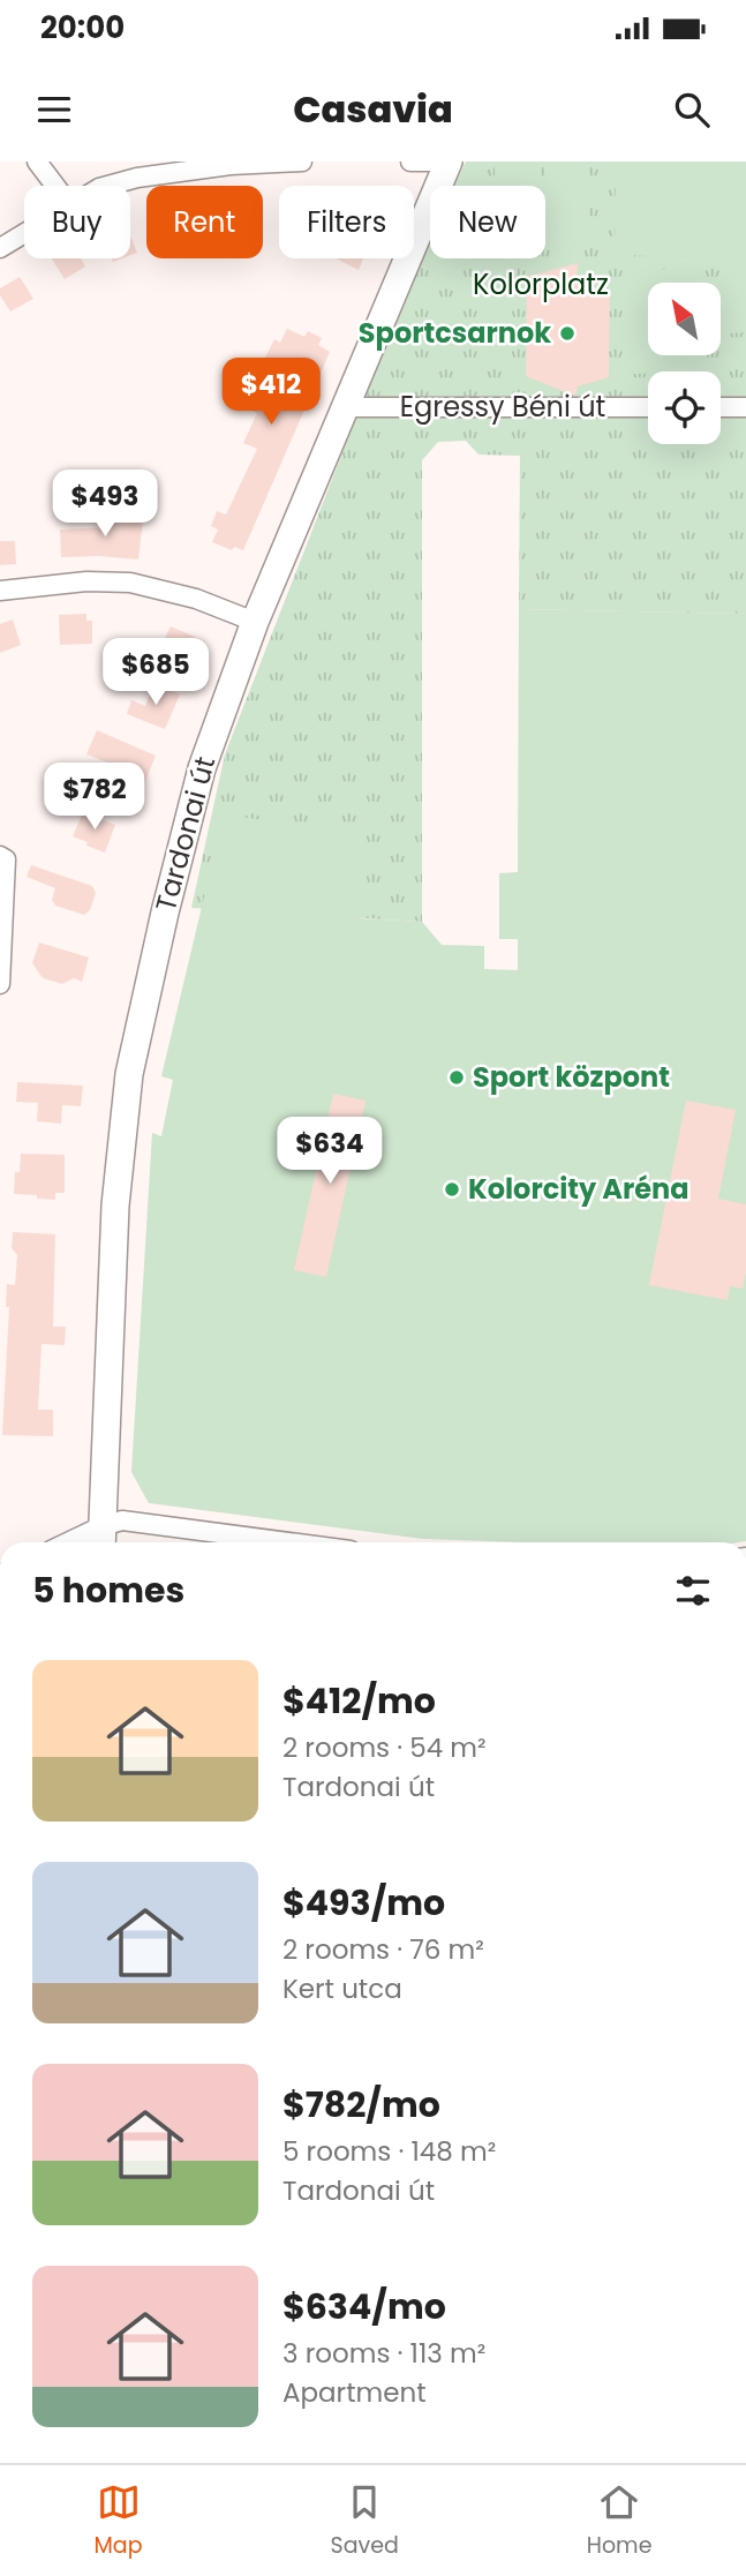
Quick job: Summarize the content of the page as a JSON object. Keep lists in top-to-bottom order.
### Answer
{
  "streets": {
    "street": ["Egressy Béni út", "Tardonai út"]
  },
  "crossings": [
    ["Egressy Béni út", "Tardonai út"]
  ],
  "parks": ["Kolorplatz"],
  "places": ["Sportcsarnok", "Sport központ", "Kolorcity Aréna"],
  "north": "top left",
  "page": {
    "status": "20:00",
    "header": "Casavia",
    "chip": [
      "Buy",
      "Rent",
      "Filters",
      "New"
    ],
    "price": [
      "$412",
      "$493",
      "$685",
      "$782",
      "$634"
    ],
    "heading": "5 homes",
    "list": [
      {
        "name": "$412/mo",
        "note": "2 rooms · 54 m² · Tardonai út"
      },
      {
        "name": "$493/mo",
        "note": "2 rooms · 76 m² · Kert utca"
      },
      {
        "name": "$782/mo",
        "note": "5 rooms · 148 m² · Tardonai út"
      },
      {
        "name": "$634/mo",
        "note": "3 rooms · 113 m² · Apartment"
      }
    ],
    "tabs": ["Map", "Saved", "Home"]
  }
}
